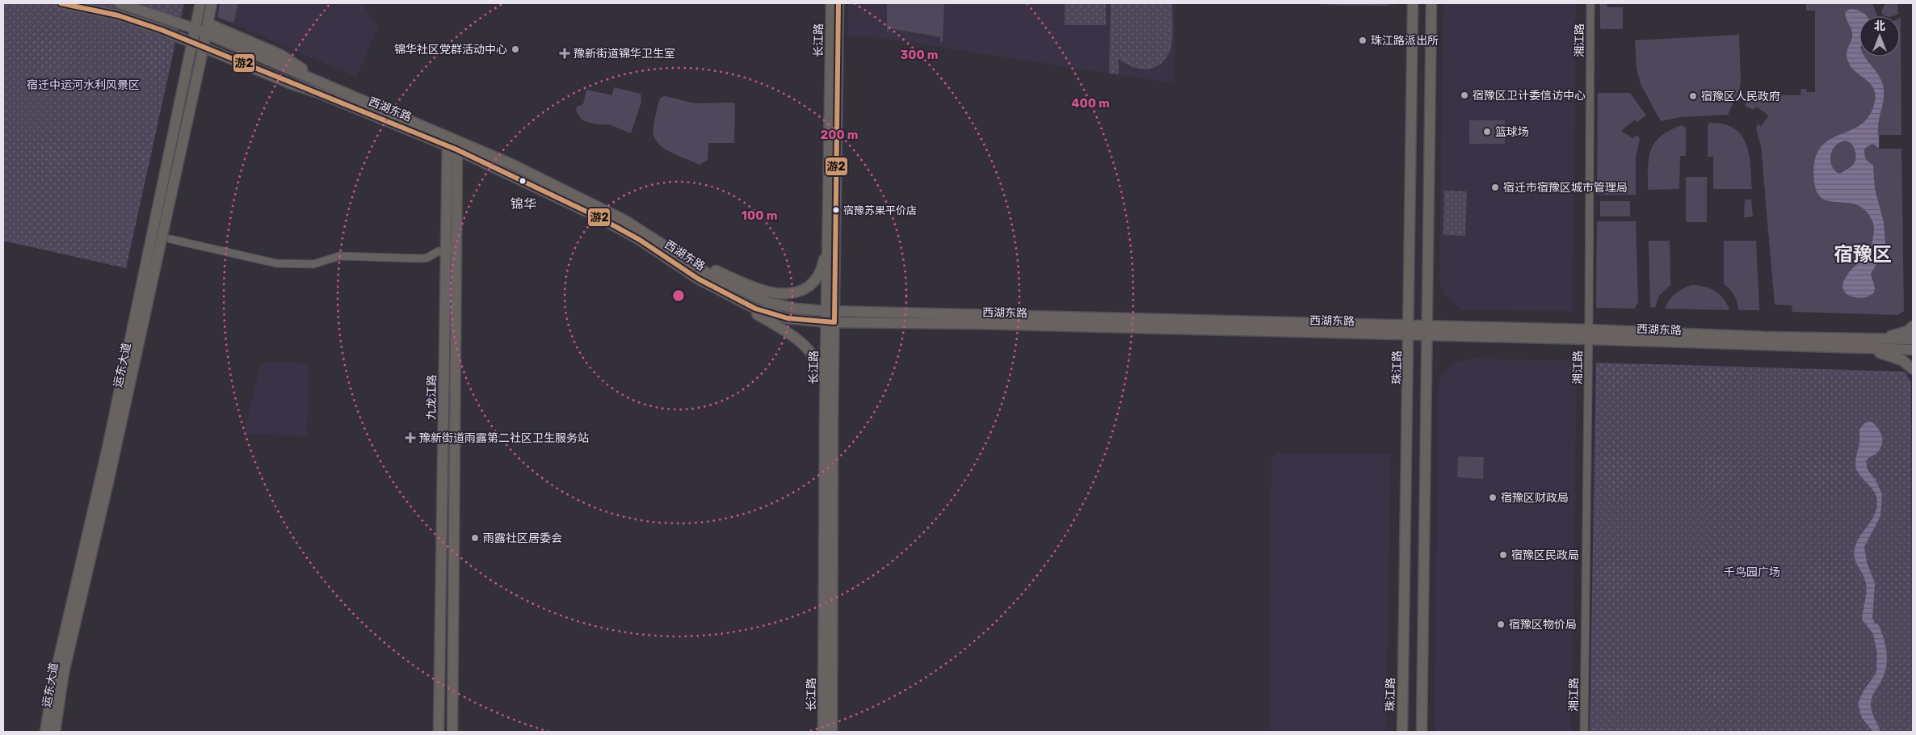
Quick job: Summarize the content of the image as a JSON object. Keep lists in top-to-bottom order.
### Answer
{
  "streets": {
    "main road": [
      "长江路",
      "西湖东路",
      "运东大道",
      "珠江路",
      "九龙江路"
    ],
    "street": ["湘江路"]
  },
  "crossings": [
    ["长江路", "西湖东路"],
    ["湘江路", "西湖东路"],
    ["西湖东路", "运东大道"],
    ["西湖东路", "珠江路"],
    ["西湖东路", "九龙江路"]
  ],
  "districts": ["锦华", "宿豫区"],
  "parks": ["宿迁中运河水利风景区", "千鸟园广场"],
  "places": {
    "other": [
      "珠江路派出所",
      "锦华社区党群活动中心",
      "宿豫区卫计委信访中心",
      "宿豫区人民政府",
      "篮球场",
      "宿迁市宿豫区城市管理局",
      "宿豫苏果平价店",
      "宿豫区财政局",
      "雨露社区居委会",
      "宿豫区民政局",
      "宿豫区物价局"
    ],
    "health": ["豫新街道锦华卫生室", "豫新街道雨露第二社区卫生服务站"]
  },
  "lines": ["transit line 游2"],
  "north": "top",
  "rings": [
    "300 m",
    "400 m",
    "200 m",
    "100 m"
  ]
}
